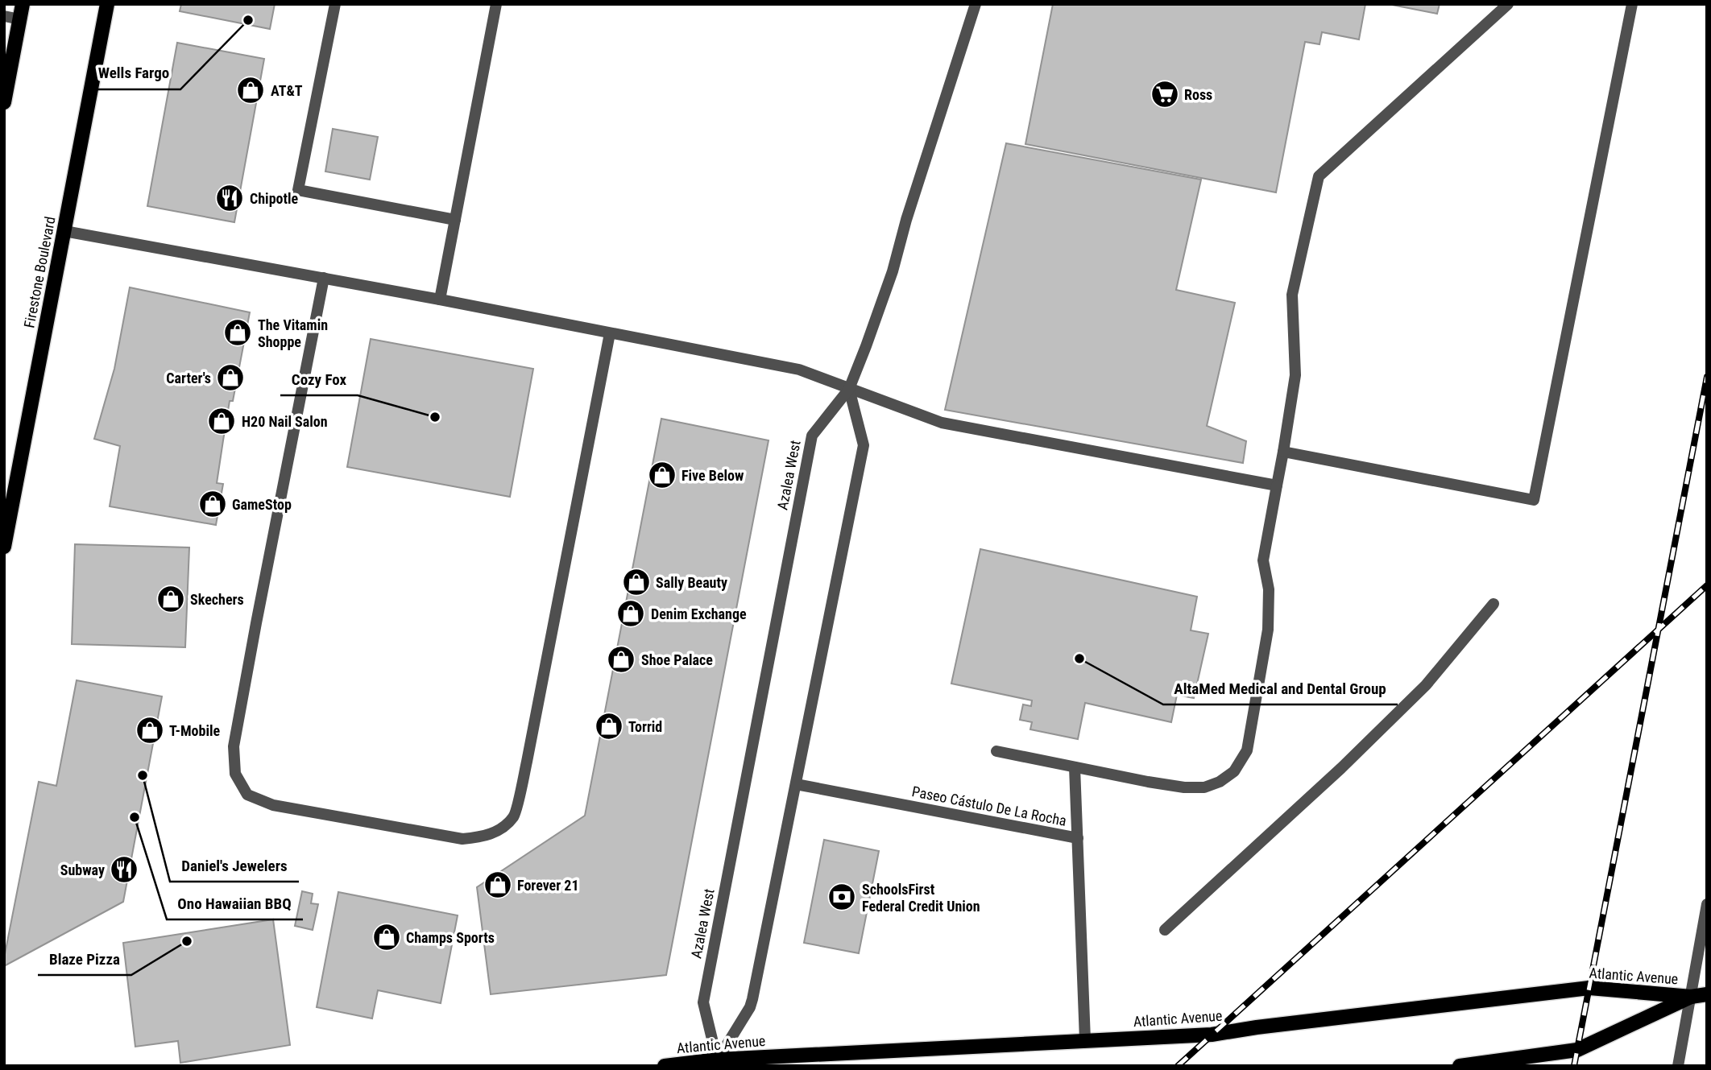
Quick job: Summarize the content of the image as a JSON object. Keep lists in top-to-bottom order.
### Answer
{
  "streets": {
    "main road": ["Firestone Boulevard", "Atlantic Avenue"],
    "street": ["Azalea West", "Paseo Cástulo De La Rocha"]
  },
  "crossings": [
    ["Azalea West", "Atlantic Avenue"],
    ["Paseo Cástulo De La Rocha", "Atlantic Avenue"]
  ],
  "places": {
    "other": [
      "Wells Fargo",
      "Cozy Fox",
      "AltaMed Medical and Dental Group",
      "Daniel's Jewelers",
      "Ono Hawaiian BBQ",
      "Blaze Pizza"
    ],
    "shop": [
      "AT&T",
      "The Vitamin Shoppe",
      "Carter's",
      "H20 Nail Salon",
      "Five Below",
      "GameStop",
      "Sally Beauty",
      "Skechers",
      "Denim Exchange",
      "Shoe Palace",
      "Torrid",
      "T-Mobile",
      "Forever 21",
      "Champs Sports"
    ],
    "supermarket": ["Ross"],
    "restaurant": ["Chipotle", "Subway"],
    "bank": ["SchoolsFirst Federal Credit Union"]
  }
}
